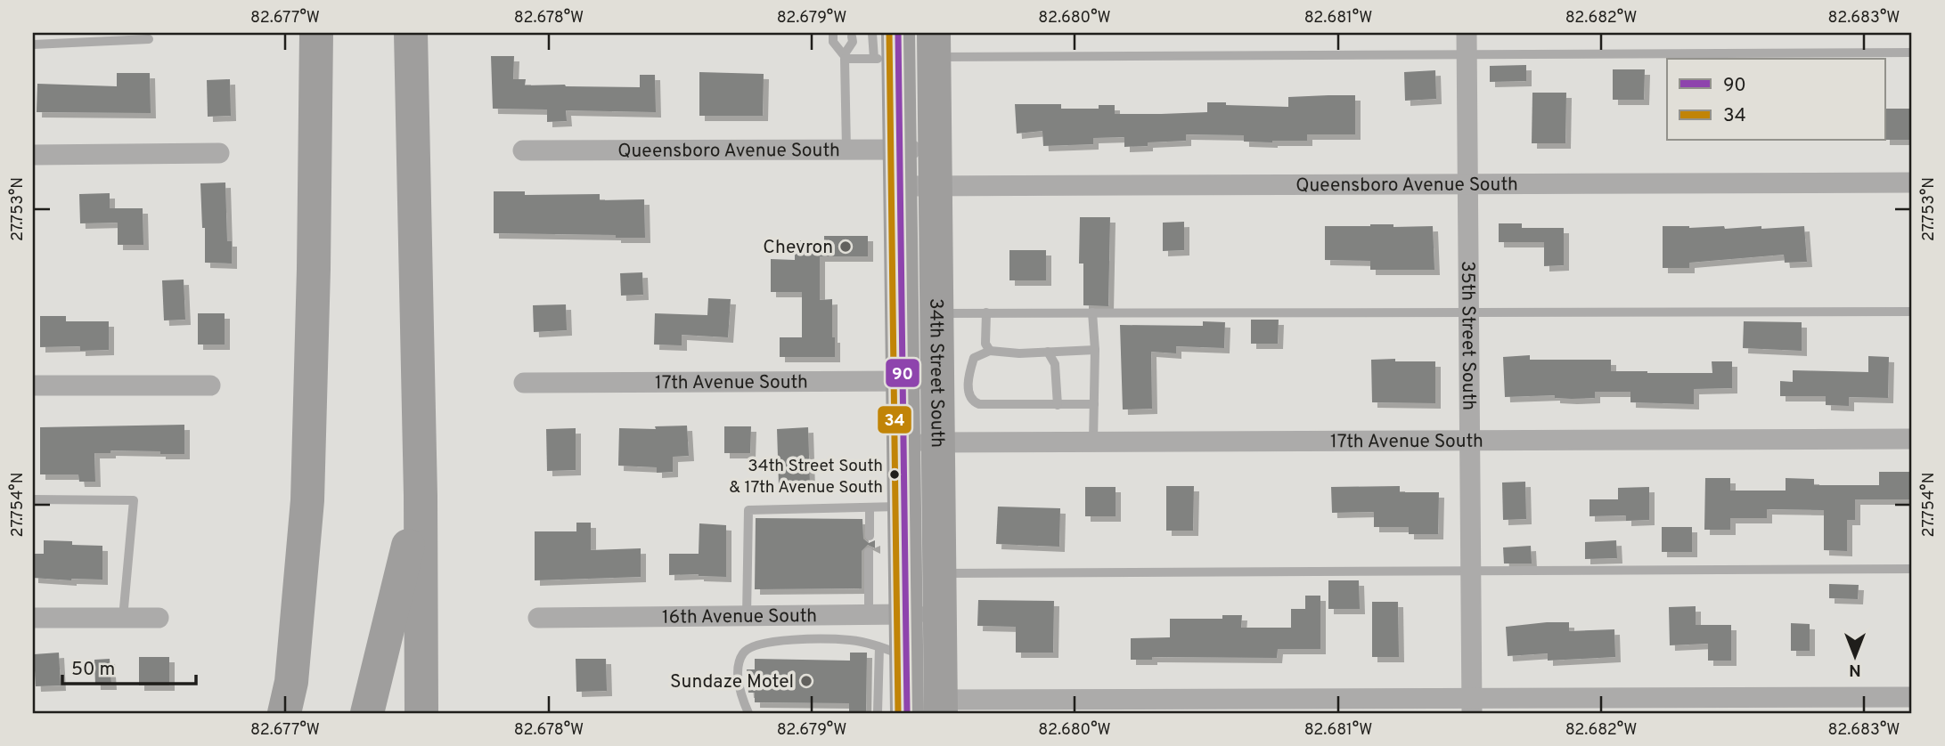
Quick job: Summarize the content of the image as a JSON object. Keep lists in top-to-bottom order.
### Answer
{
  "streets": {
    "highway": ["34th Street South"],
    "street": [
      "Queensboro Avenue South",
      "35th Street South",
      "17th Avenue South",
      "16th Avenue South"
    ]
  },
  "crossings": [
    ["Queensboro Avenue South", "35th Street South"],
    ["Queensboro Avenue South", "34th Street South"],
    ["35th Street South", "17th Avenue South"],
    ["34th Street South", "17th Avenue South"],
    ["34th Street South", "16th Avenue South"]
  ],
  "places": ["Chevron", "34th Street South & 17th Avenue South", "Sundaze Motel"],
  "lines": ["transit line 90", "transit line 34"],
  "legend": ["90", "34"],
  "scale_bar": "50 m",
  "north": "bottom",
  "coordinates": [
    "82.677°W",
    "82.678°W",
    "82.679°W",
    "82.680°W",
    "82.681°W",
    "82.682°W",
    "82.683°W",
    "27.753°N",
    "27.754°N"
  ]
}
